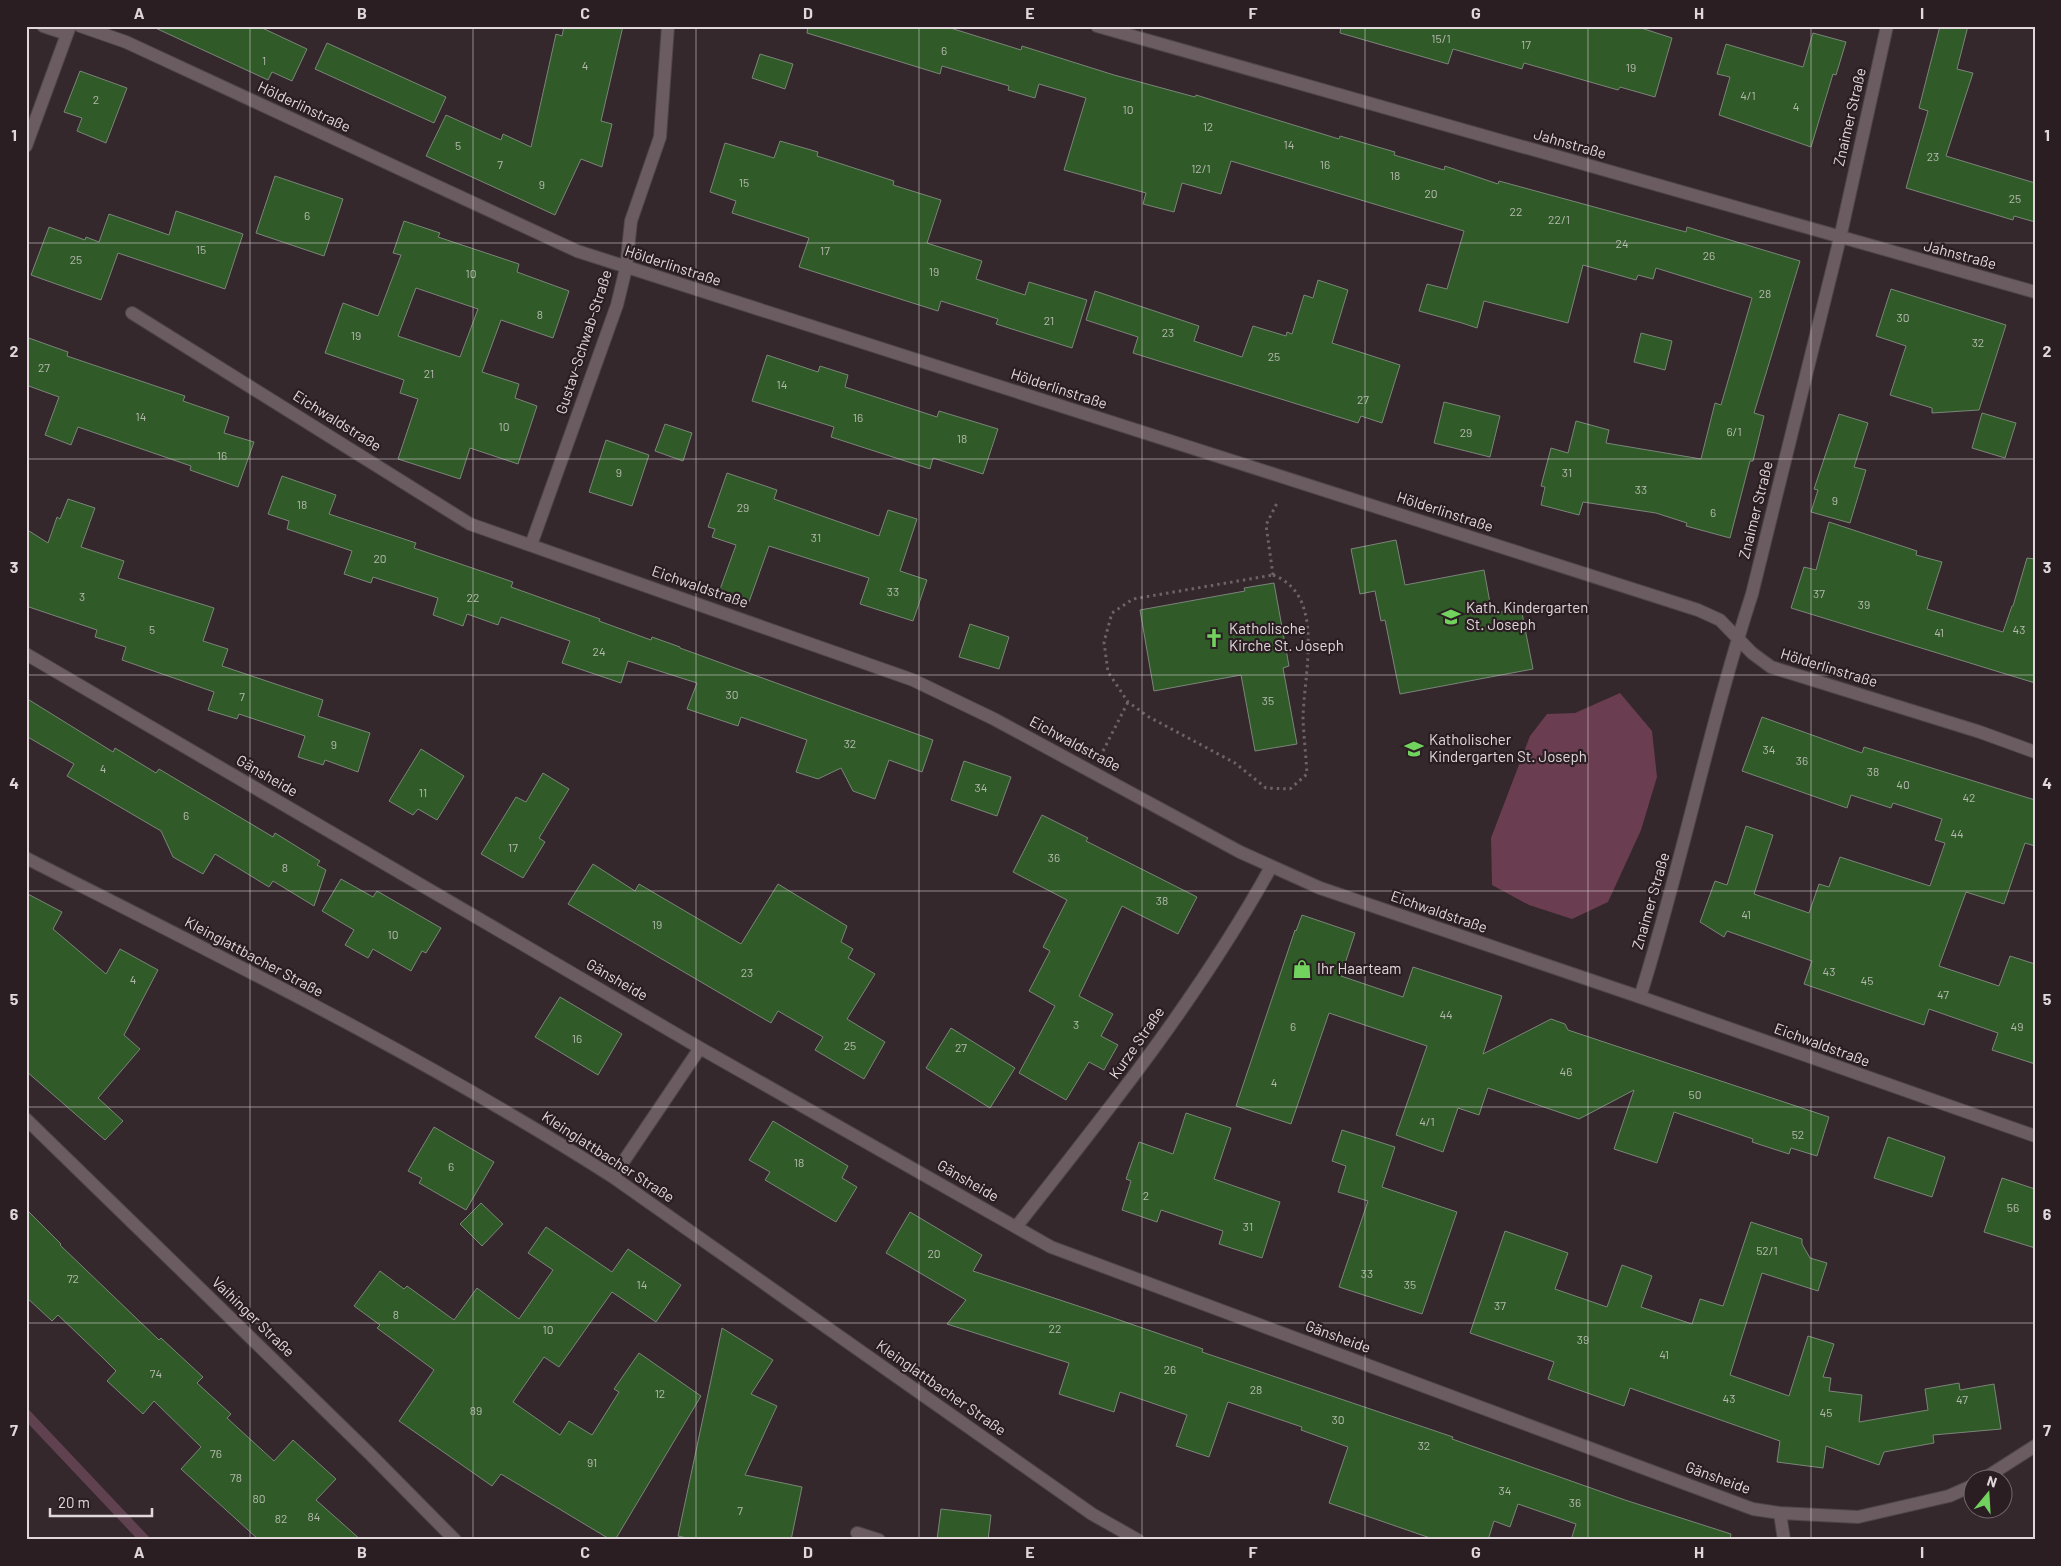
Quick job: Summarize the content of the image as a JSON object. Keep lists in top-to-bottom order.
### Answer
{
  "streets": {
    "street": [
      "Hölderlinstraße",
      "Znaimer Straße",
      "Jahnstraße",
      "Gustav-Schwab-Straße",
      "Eichwaldstraße",
      "Gänsheide",
      "Kleinglattbacher Straße",
      "Kurze Straße",
      "Vaihinger Straße"
    ]
  },
  "crossings": [
    ["Hölderlinstraße", "Znaimer Straße"],
    ["Hölderlinstraße", "Gustav-Schwab-Straße"],
    ["Znaimer Straße", "Jahnstraße"],
    ["Znaimer Straße", "Eichwaldstraße"],
    ["Gustav-Schwab-Straße", "Eichwaldstraße"],
    ["Eichwaldstraße", "Kurze Straße"],
    ["Gänsheide", "Kurze Straße"]
  ],
  "places": {
    "school or university": ["Kath. Kindergarten St. Joseph", "Katholischer Kindergarten St. Joseph"],
    "church": ["Katholische Kirche St. Joseph"],
    "shop": ["Ihr Haarteam"]
  },
  "house_numbers": [
    "15/1",
    "17",
    "6",
    "1",
    "4",
    "19",
    "4/1",
    "2",
    "4",
    "10",
    "12",
    "14",
    "5",
    "23",
    "7",
    "16",
    "12/1",
    "18",
    "15",
    "9",
    "20",
    "25",
    "22",
    "6",
    "22/1",
    "24",
    "15",
    "17",
    "26",
    "25",
    "19",
    "10",
    "28",
    "8",
    "30",
    "21",
    "23",
    "19",
    "32",
    "25",
    "27",
    "21",
    "14",
    "27",
    "14",
    "16",
    "10",
    "6/1",
    "29",
    "18",
    "16",
    "9",
    "31",
    "33",
    "9",
    "18",
    "29",
    "6",
    "31",
    "20",
    "33",
    "37",
    "3",
    "22",
    "39",
    "5",
    "43",
    "41",
    "24",
    "30",
    "7",
    "35",
    "32",
    "9",
    "34",
    "36",
    "4",
    "38",
    "40",
    "34",
    "11",
    "42",
    "6",
    "44",
    "17",
    "36",
    "8",
    "38",
    "41",
    "19",
    "10",
    "43",
    "23",
    "4",
    "45",
    "47",
    "44",
    "3",
    "6",
    "49",
    "16",
    "25",
    "27",
    "46",
    "4",
    "50",
    "4/1",
    "52",
    "18",
    "6",
    "2",
    "56",
    "31",
    "52/1",
    "20",
    "33",
    "72",
    "14",
    "35",
    "37",
    "8",
    "22",
    "10",
    "39",
    "41",
    "26",
    "74",
    "28",
    "12",
    "43",
    "47",
    "89",
    "45",
    "30",
    "32",
    "76",
    "91",
    "78",
    "34",
    "80",
    "36",
    "7",
    "84",
    "82"
  ],
  "scale_bar": "20 m",
  "north": "top",
  "grid": {
    "columns": [
      "A",
      "B",
      "C",
      "D",
      "E",
      "F",
      "G",
      "H",
      "I"
    ],
    "rows": [
      "1",
      "2",
      "3",
      "4",
      "5",
      "6",
      "7"
    ]
  }
}
